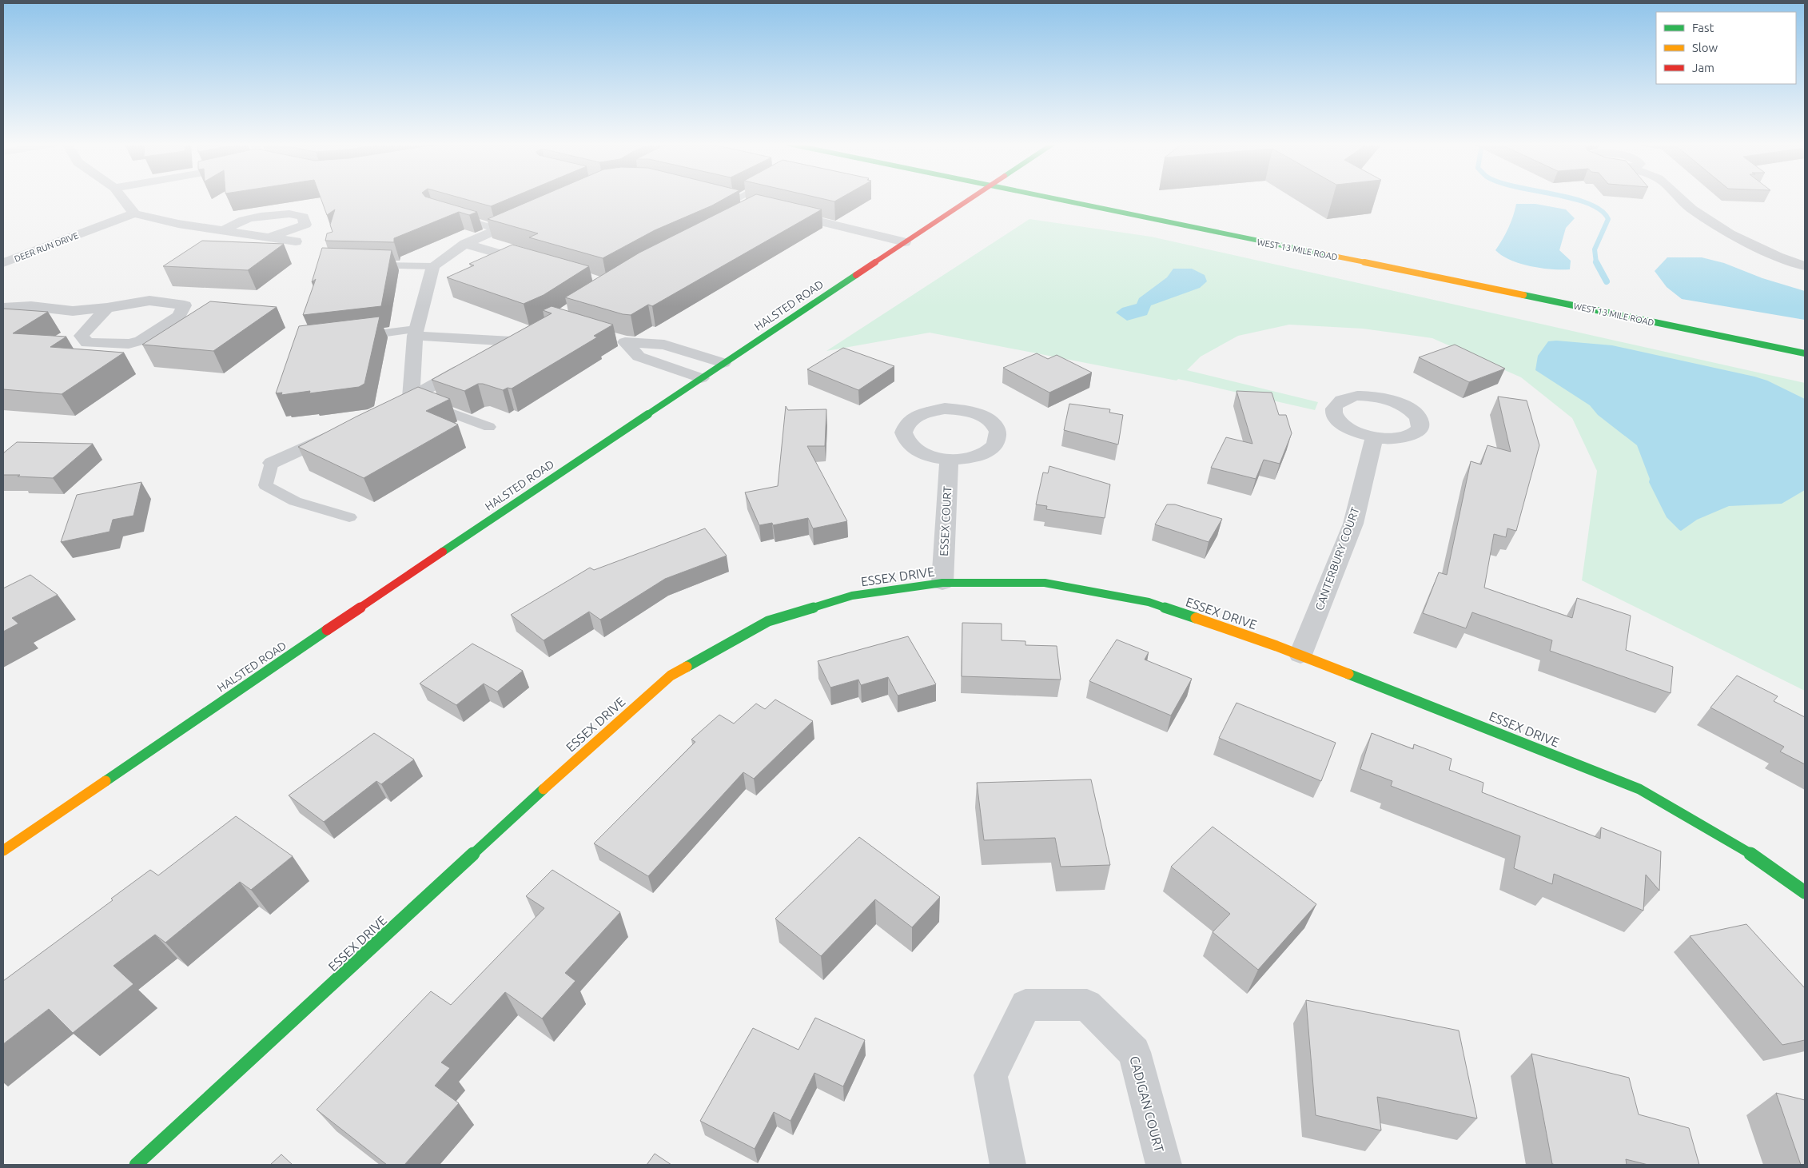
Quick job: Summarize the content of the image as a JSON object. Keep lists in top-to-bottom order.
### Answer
{
  "streets": {
    "street": [
      "DEER RUN DRIVE",
      "WEST 13 MILE ROAD",
      "HALSTED ROAD",
      "ESSEX COURT",
      "CANTERBURY COURT",
      "ESSEX DRIVE",
      "CADIGAN COURT"
    ]
  },
  "crossings": [
    ["ESSEX COURT", "ESSEX DRIVE"],
    ["CANTERBURY COURT", "ESSEX DRIVE"]
  ],
  "legend": ["Fast", "Slow", "Jam"]
}
